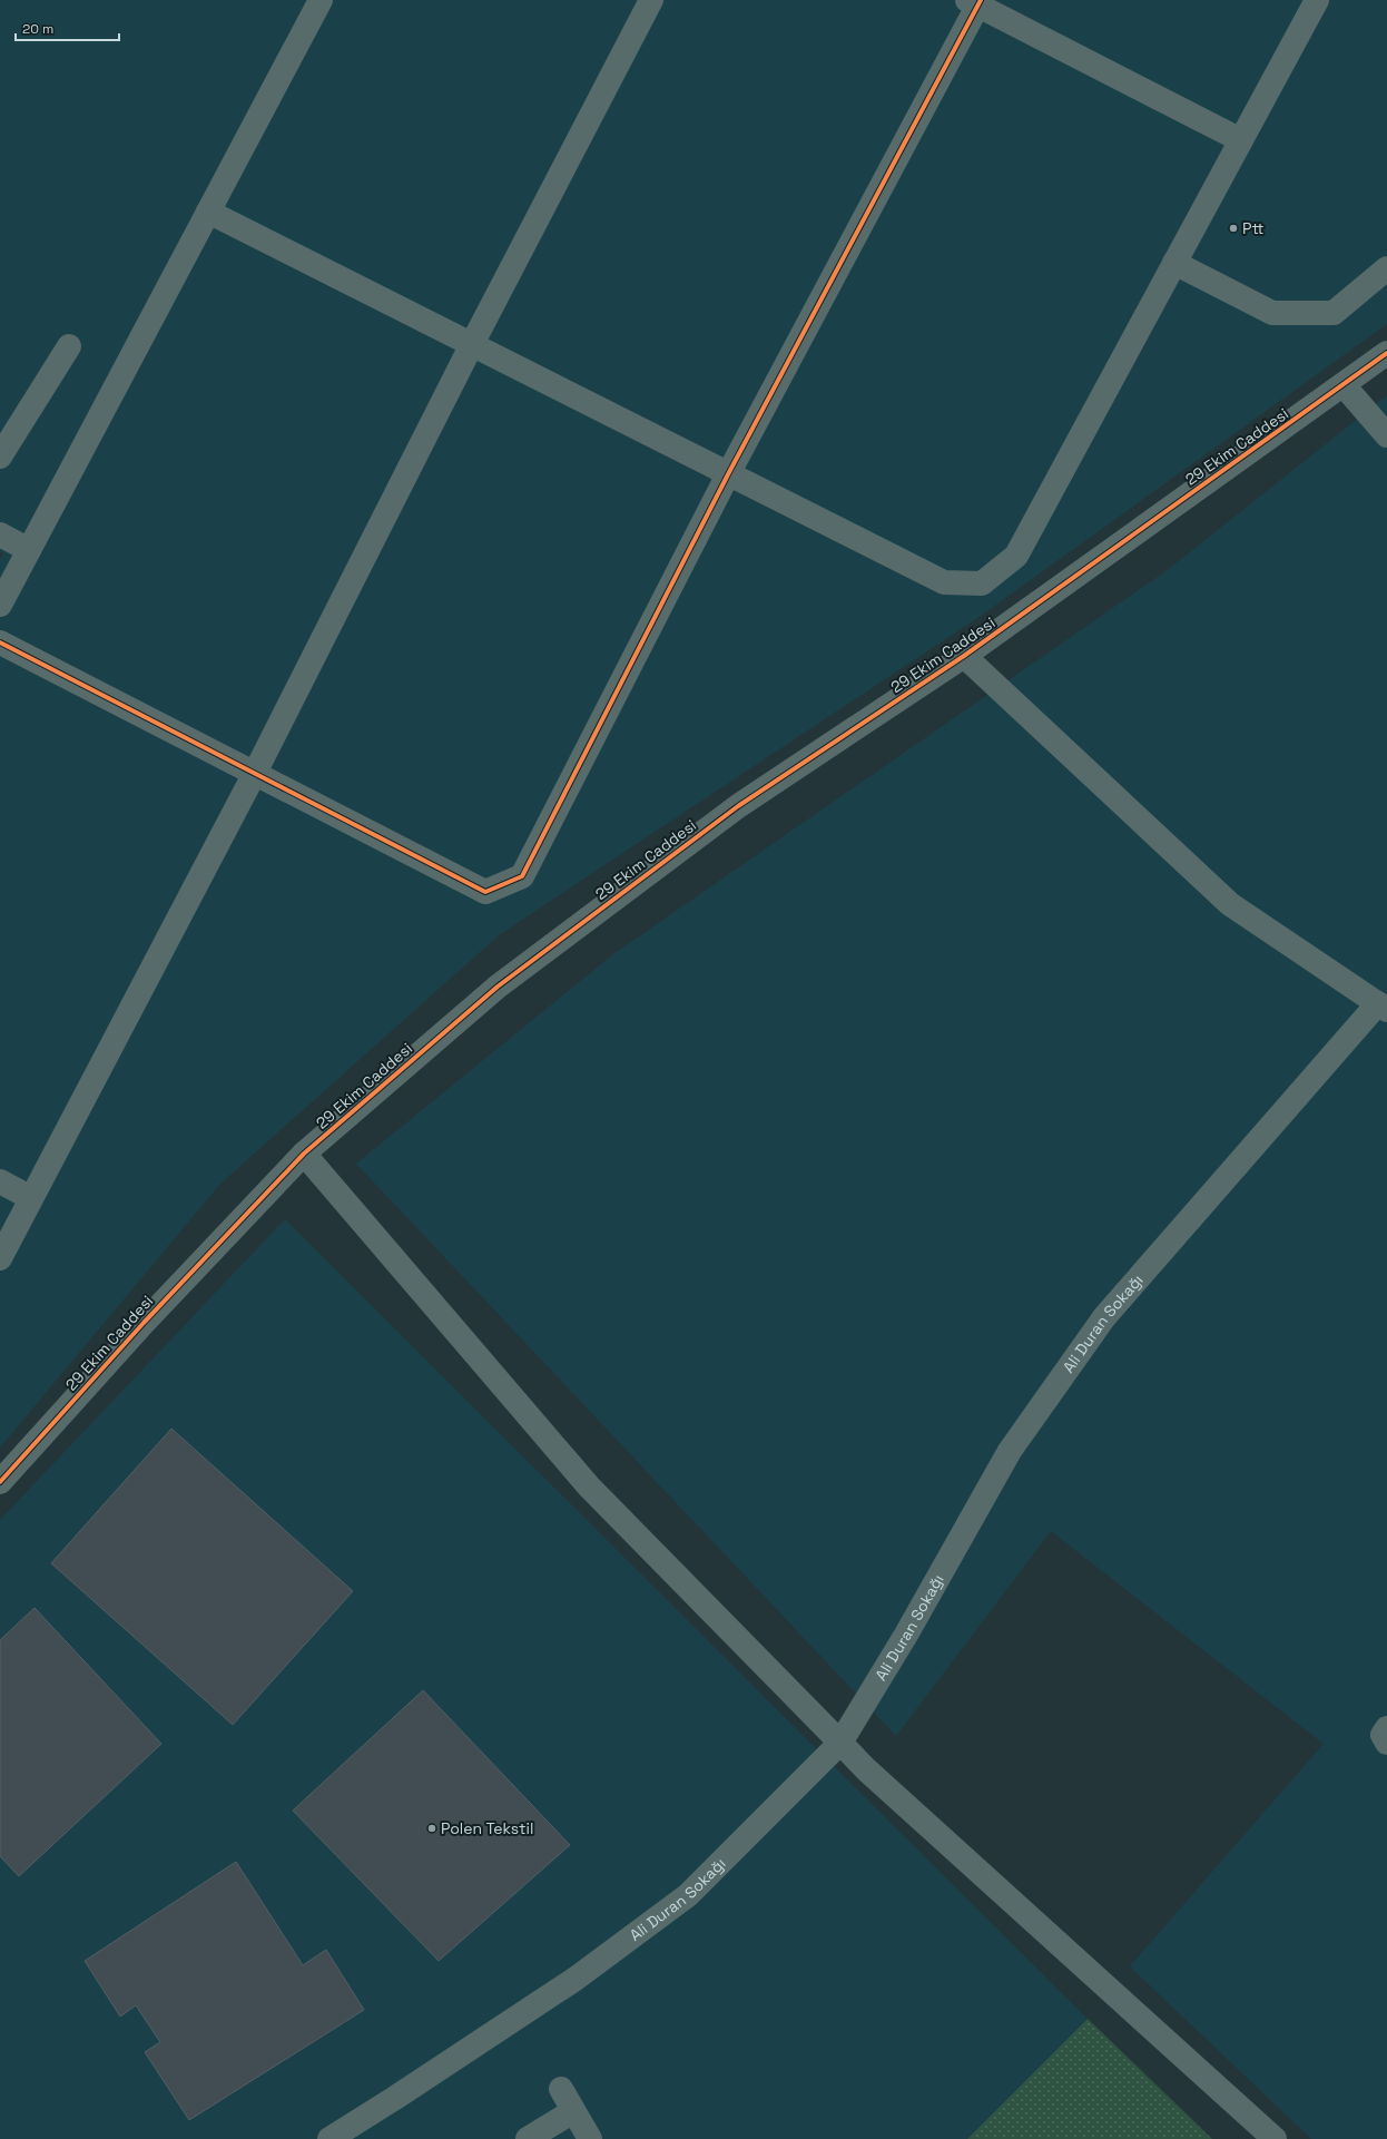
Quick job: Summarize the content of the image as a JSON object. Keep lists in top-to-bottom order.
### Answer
{
  "streets": {
    "street": ["29 Ekim Caddesi", "Ali Duran Sokağı"]
  },
  "places": ["Ptt", "Polen Tekstil"],
  "scale_bar": "20 m"
}
